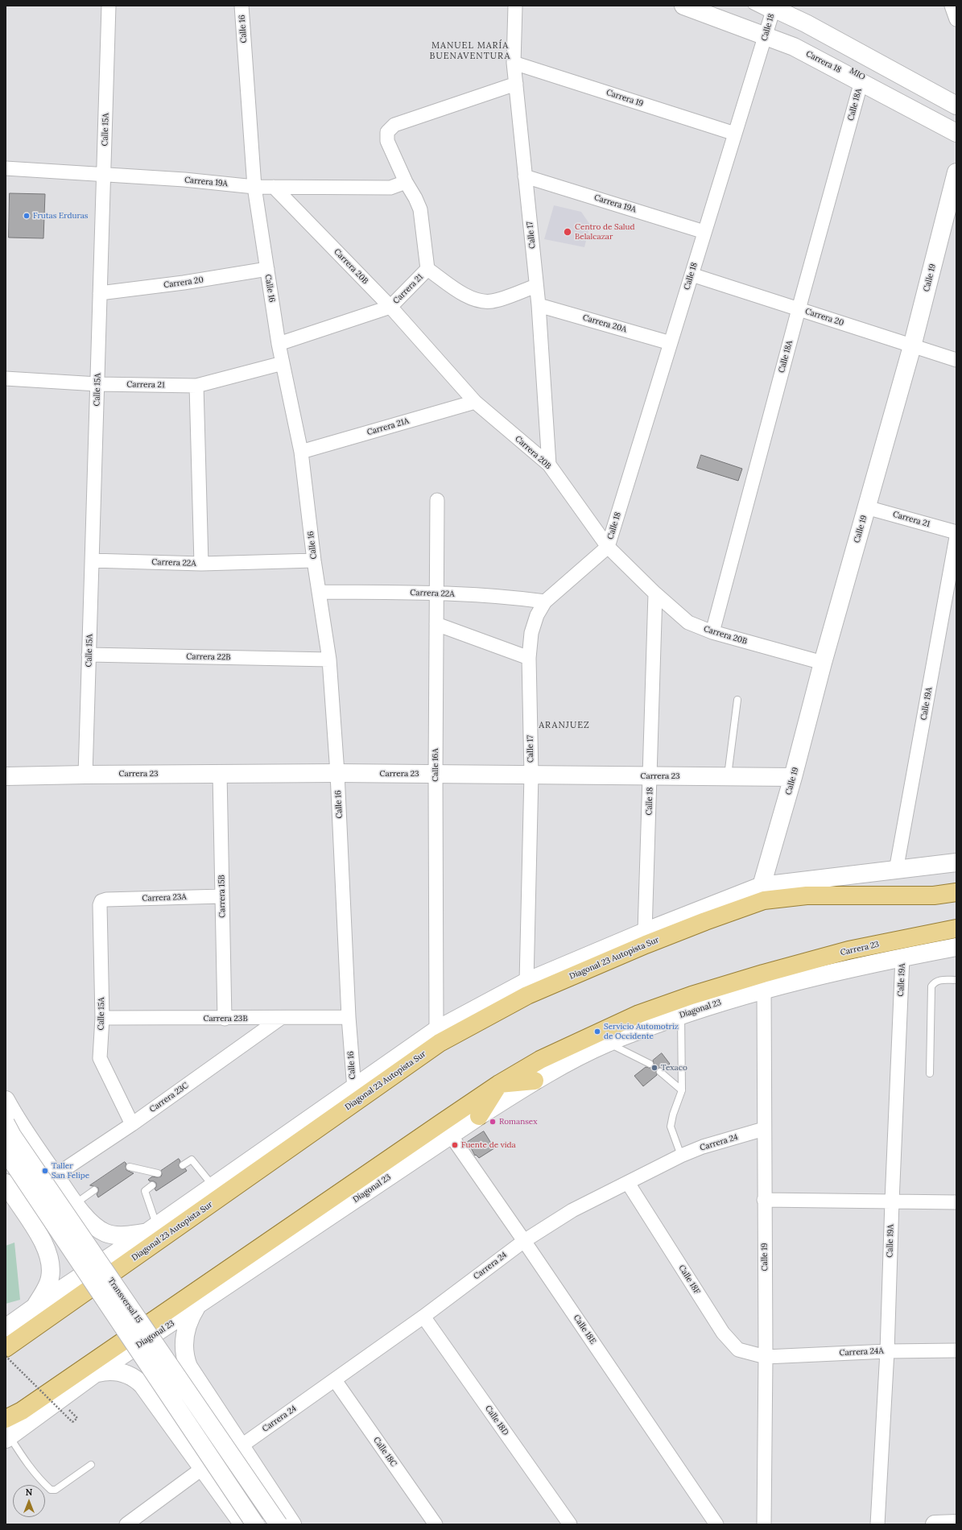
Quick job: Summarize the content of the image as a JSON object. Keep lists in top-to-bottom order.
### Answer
{
  "streets": {
    "main road": ["Carrera 23", "Diagonal 23 Autopista Sur"],
    "street": [
      "Calle 18",
      "Calle 16",
      "Carrera 18",
      "Carrera 19",
      "Calle 18A",
      "Calle 15A",
      "Carrera 19A",
      "Calle 17",
      "Carrera 20B",
      "Calle 19",
      "Carrera 20",
      "Carrera 21",
      "Carrera 20A",
      "Carrera 21A",
      "Carrera 22A",
      "Carrera 22B",
      "Calle 19A",
      "Calle 16A",
      "Carrera 15B",
      "Carrera 23A",
      "Diagonal 23",
      "Carrera 23B",
      "Carrera 23C",
      "Carrera 24",
      "Calle 18F",
      "Transversal 15",
      "Calle 18E",
      "Carrera 24A",
      "Calle 18D",
      "Calle 18C"
    ],
    "lane": ["MIO"]
  },
  "crossings": [
    ["Calle 18", "Carrera 18"],
    ["Calle 18", "Carrera 19"],
    ["Calle 18", "Carrera 19A"],
    ["Calle 18", "Calle 17"],
    ["Calle 18", "Carrera 20B"],
    ["Calle 18", "Carrera 20"],
    ["Calle 18", "Carrera 20A"],
    ["Calle 18", "Carrera 23"],
    ["Calle 16", "Carrera 19A"],
    ["Calle 16", "Carrera 20"],
    ["Calle 16", "Carrera 21"],
    ["Calle 16", "Carrera 21A"],
    ["Calle 16", "Carrera 22A"],
    ["Calle 16", "Carrera 22B"],
    ["Calle 16", "Carrera 23"],
    ["Calle 16", "Carrera 23B"],
    ["Carrera 18", "Calle 18A"],
    ["Carrera 19", "Calle 17"],
    ["Calle 18A", "Carrera 20B"],
    ["Calle 18A", "Carrera 20"],
    ["Calle 15A", "Carrera 19A"],
    ["Calle 15A", "Carrera 20"],
    ["Calle 15A", "Carrera 21"],
    ["Calle 15A", "Carrera 22A"],
    ["Calle 15A", "Carrera 22B"],
    ["Calle 15A", "Carrera 23"],
    ["Calle 15A", "Carrera 23A"],
    ["Calle 15A", "Carrera 23B"],
    ["Calle 15A", "Carrera 23C"],
    ["Carrera 19A", "Calle 17"],
    ["Carrera 19A", "Carrera 20B"],
    ["Calle 17", "Carrera 20B"],
    ["Calle 17", "Carrera 20A"],
    ["Calle 17", "Carrera 22A"],
    ["Calle 17", "Carrera 23"],
    ["Carrera 20B", "Calle 19"],
    ["Carrera 20B", "Carrera 21"],
    ["Carrera 20B", "Carrera 21A"],
    ["Calle 19", "Carrera 20"],
    ["Calle 19", "Carrera 21"],
    ["Calle 19", "Carrera 23"],
    ["Calle 19", "Diagonal 23 Autopista Sur"],
    ["Calle 19", "Diagonal 23"],
    ["Calle 19", "Carrera 24"],
    ["Calle 19", "Calle 18F"],
    ["Calle 19", "Carrera 24A"],
    ["Carrera 22A", "Calle 16A"],
    ["Calle 19A", "Carrera 24A"],
    ["Calle 16A", "Carrera 23"],
    ["Carrera 23", "Carrera 15B"],
    ["Carrera 23", "Diagonal 23"],
    ["Carrera 15B", "Carrera 23A"],
    ["Carrera 15B", "Carrera 23B"],
    ["Diagonal 23", "Calle 18E"],
    ["Carrera 23B", "Carrera 23C"],
    ["Carrera 24", "Calle 18F"],
    ["Carrera 24", "Calle 18E"],
    ["Carrera 24", "Calle 18D"],
    ["Carrera 24", "Calle 18C"],
    ["Calle 18F", "Carrera 24A"]
  ],
  "districts": ["MANUEL MARÍA BUENAVENTURA", "ARANJUEZ"],
  "places": [
    "Frutas Erduras",
    "Centro de Salud Belalcazar",
    "Servicio Automotriz de Occidente",
    "Texaco",
    "Romansex",
    "Fuente de vida",
    "Taller San Felipe"
  ],
  "north": "top"
}
